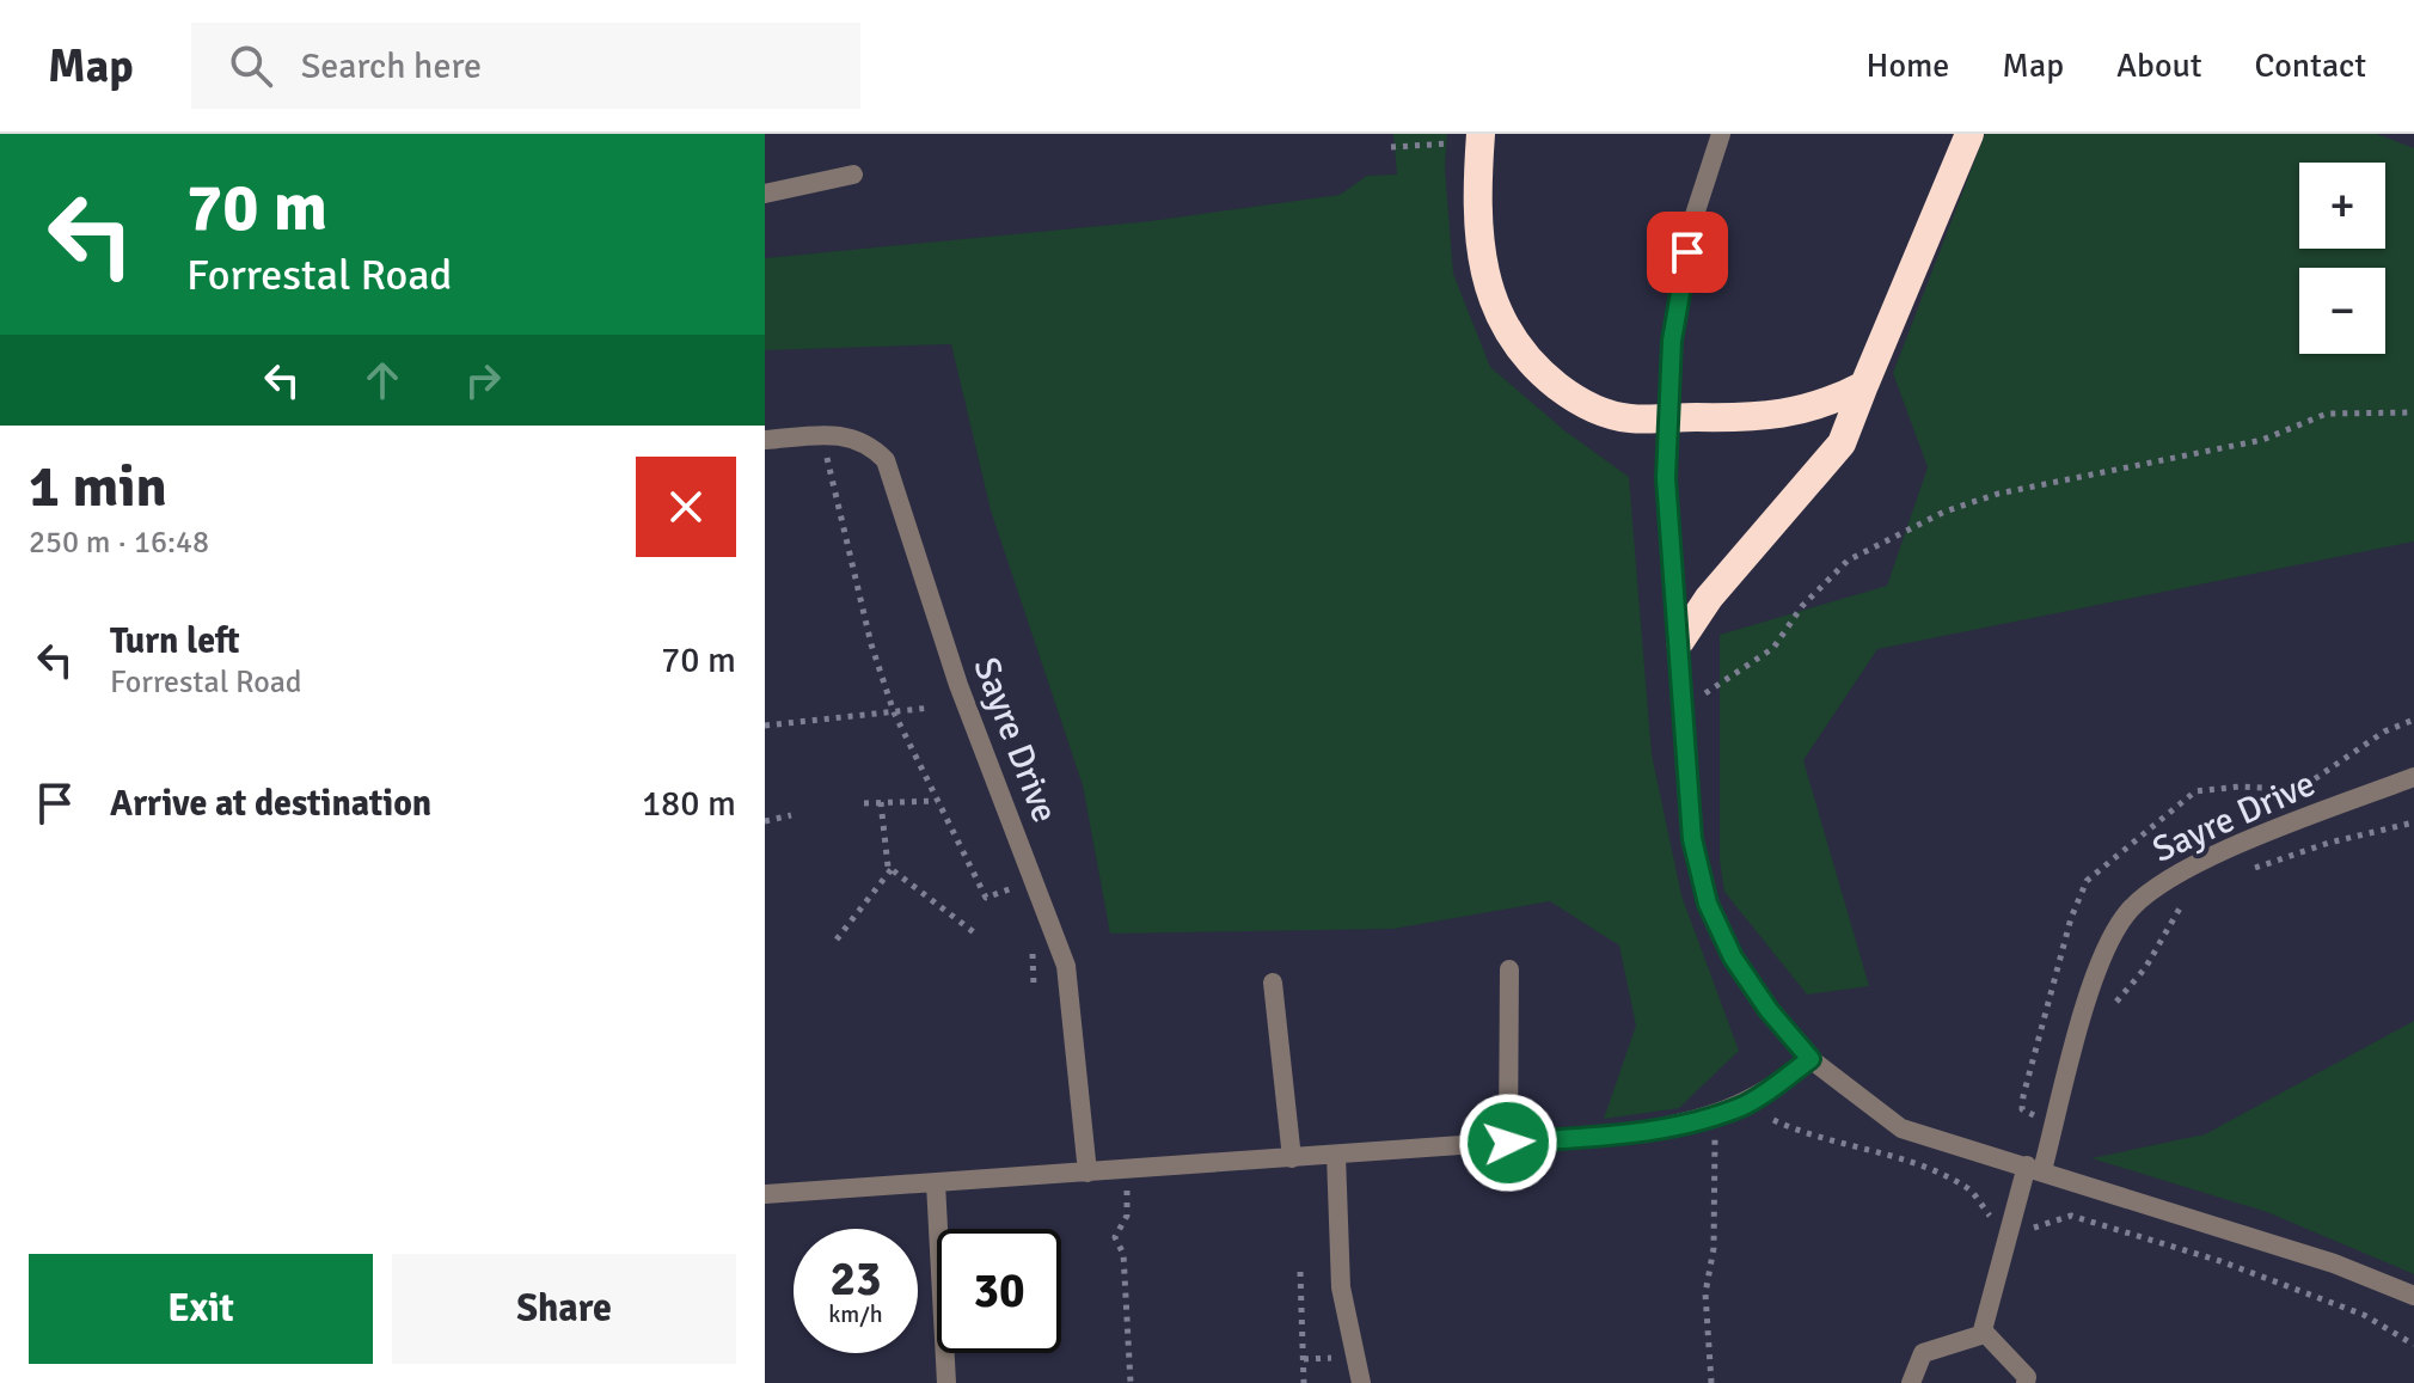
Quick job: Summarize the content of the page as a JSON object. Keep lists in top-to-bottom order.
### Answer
{
  "streets": {
    "street": ["Sayre Drive"]
  },
  "page": {
    "header": "Map",
    "search": "Search here",
    "nav": [
      "Home",
      "Map",
      "About",
      "Contact"
    ],
    "turn": ["70 m", "Forrestal Road"],
    "map_buttons": ["+", "−"],
    "heading": ["1 min", "250 m · 16:48"],
    "list": [
      {
        "name": "Turn left",
        "note": "Forrestal Road",
        "value": "70 m"
      },
      {
        "name": "Arrive at destination",
        "value": "180 m"
      }
    ],
    "speed": "23 km/h",
    "limit": "30",
    "buttons": ["Exit", "Share"]
  }
}
